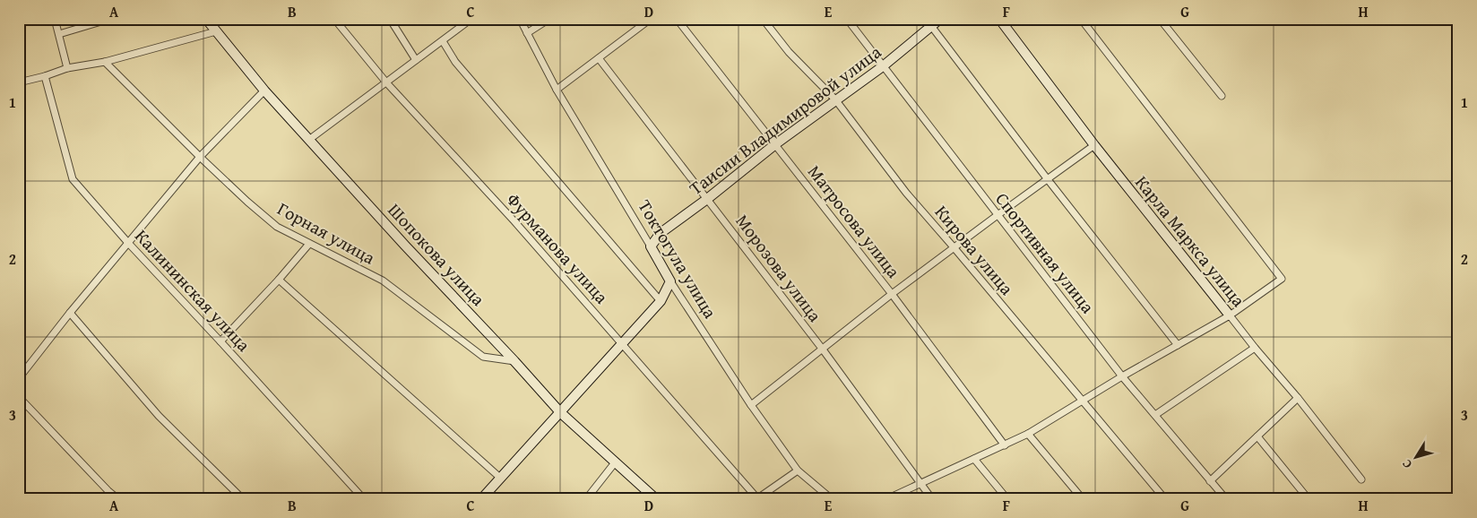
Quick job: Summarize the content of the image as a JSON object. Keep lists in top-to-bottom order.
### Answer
{
  "streets": {
    "street": [
      "Таисии Владимировой улица",
      "Матросова улица",
      "Горная улица",
      "Карла Маркса улица",
      "Фурманова улица",
      "Кирова улица",
      "Спортивная улица",
      "Шопокова улица",
      "Токтогула улица",
      "Морозова улица",
      "Калининская улица"
    ]
  },
  "crossings": [
    ["Таисии Владимировой улица", "Матросова улица"],
    ["Таисии Владимировой улица", "Кирова улица"],
    ["Таисии Владимировой улица", "Спортивная улица"],
    ["Таисии Владимировой улица", "Токтогула улица"],
    ["Таисии Владимировой улица", "Морозова улица"],
    ["Горная улица", "Шопокова улица"]
  ],
  "north": "bottom left",
  "grid": {
    "columns": [
      "A",
      "B",
      "C",
      "D",
      "E",
      "F",
      "G",
      "H"
    ],
    "rows": ["1", "2", "3"]
  }
}
